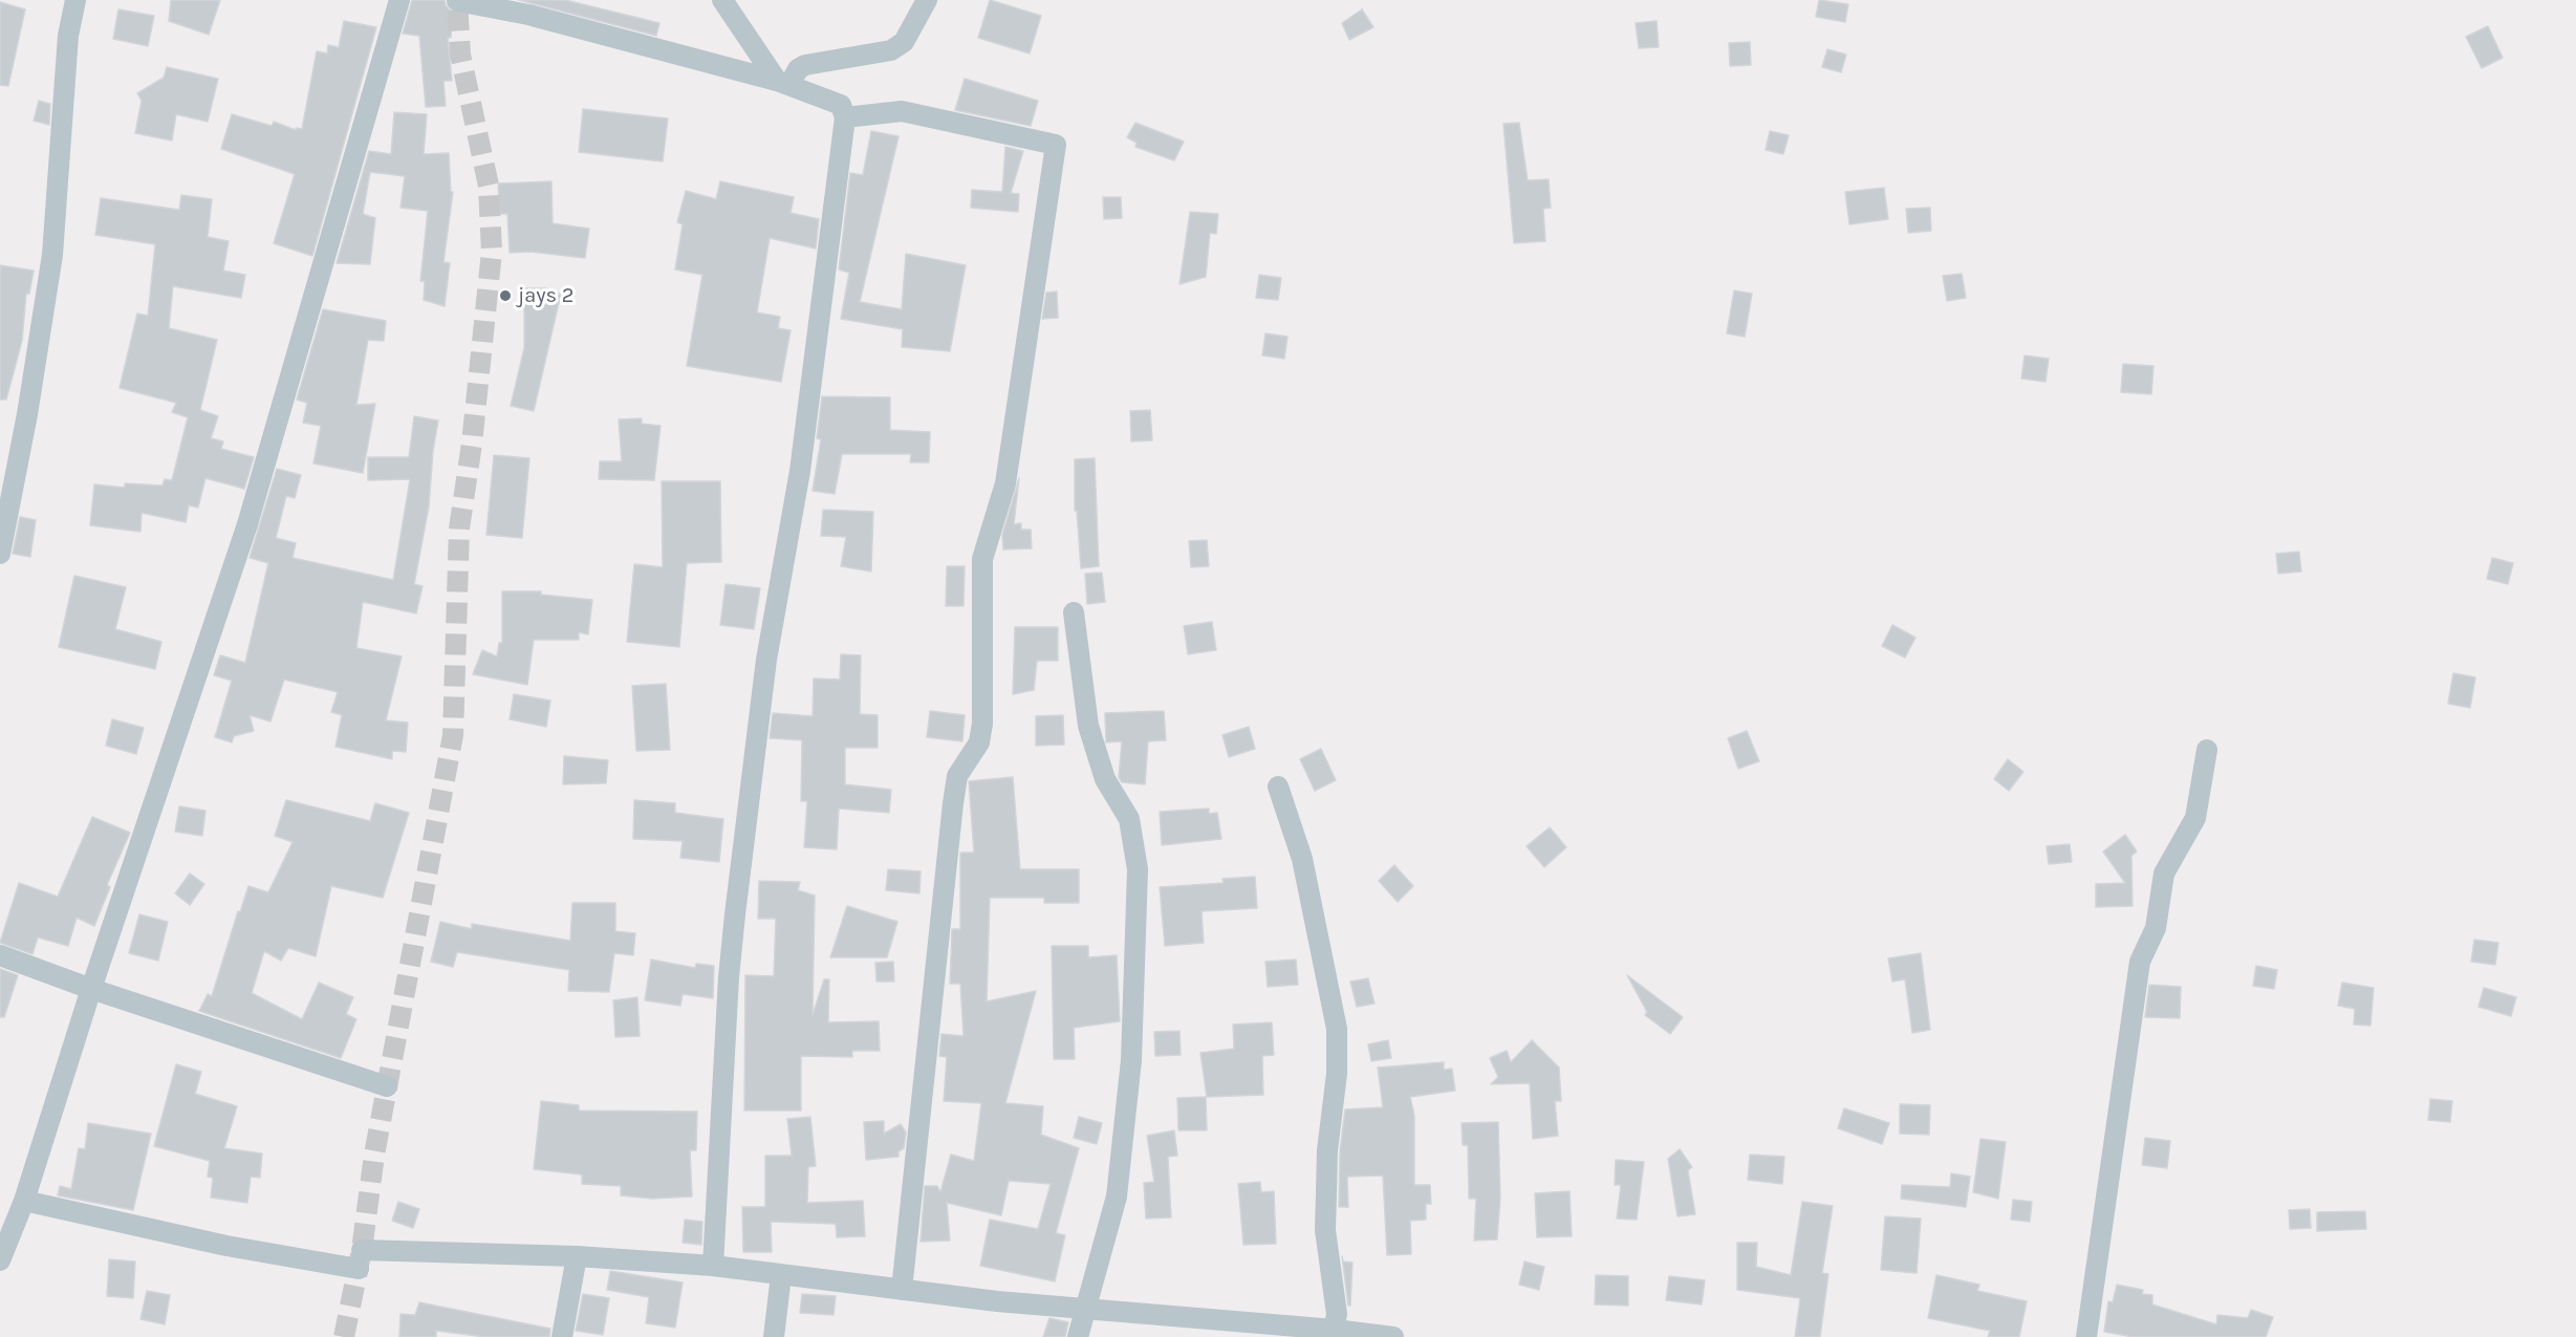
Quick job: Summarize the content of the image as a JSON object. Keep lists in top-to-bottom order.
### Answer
{
  "places": ["jays 2"]
}
